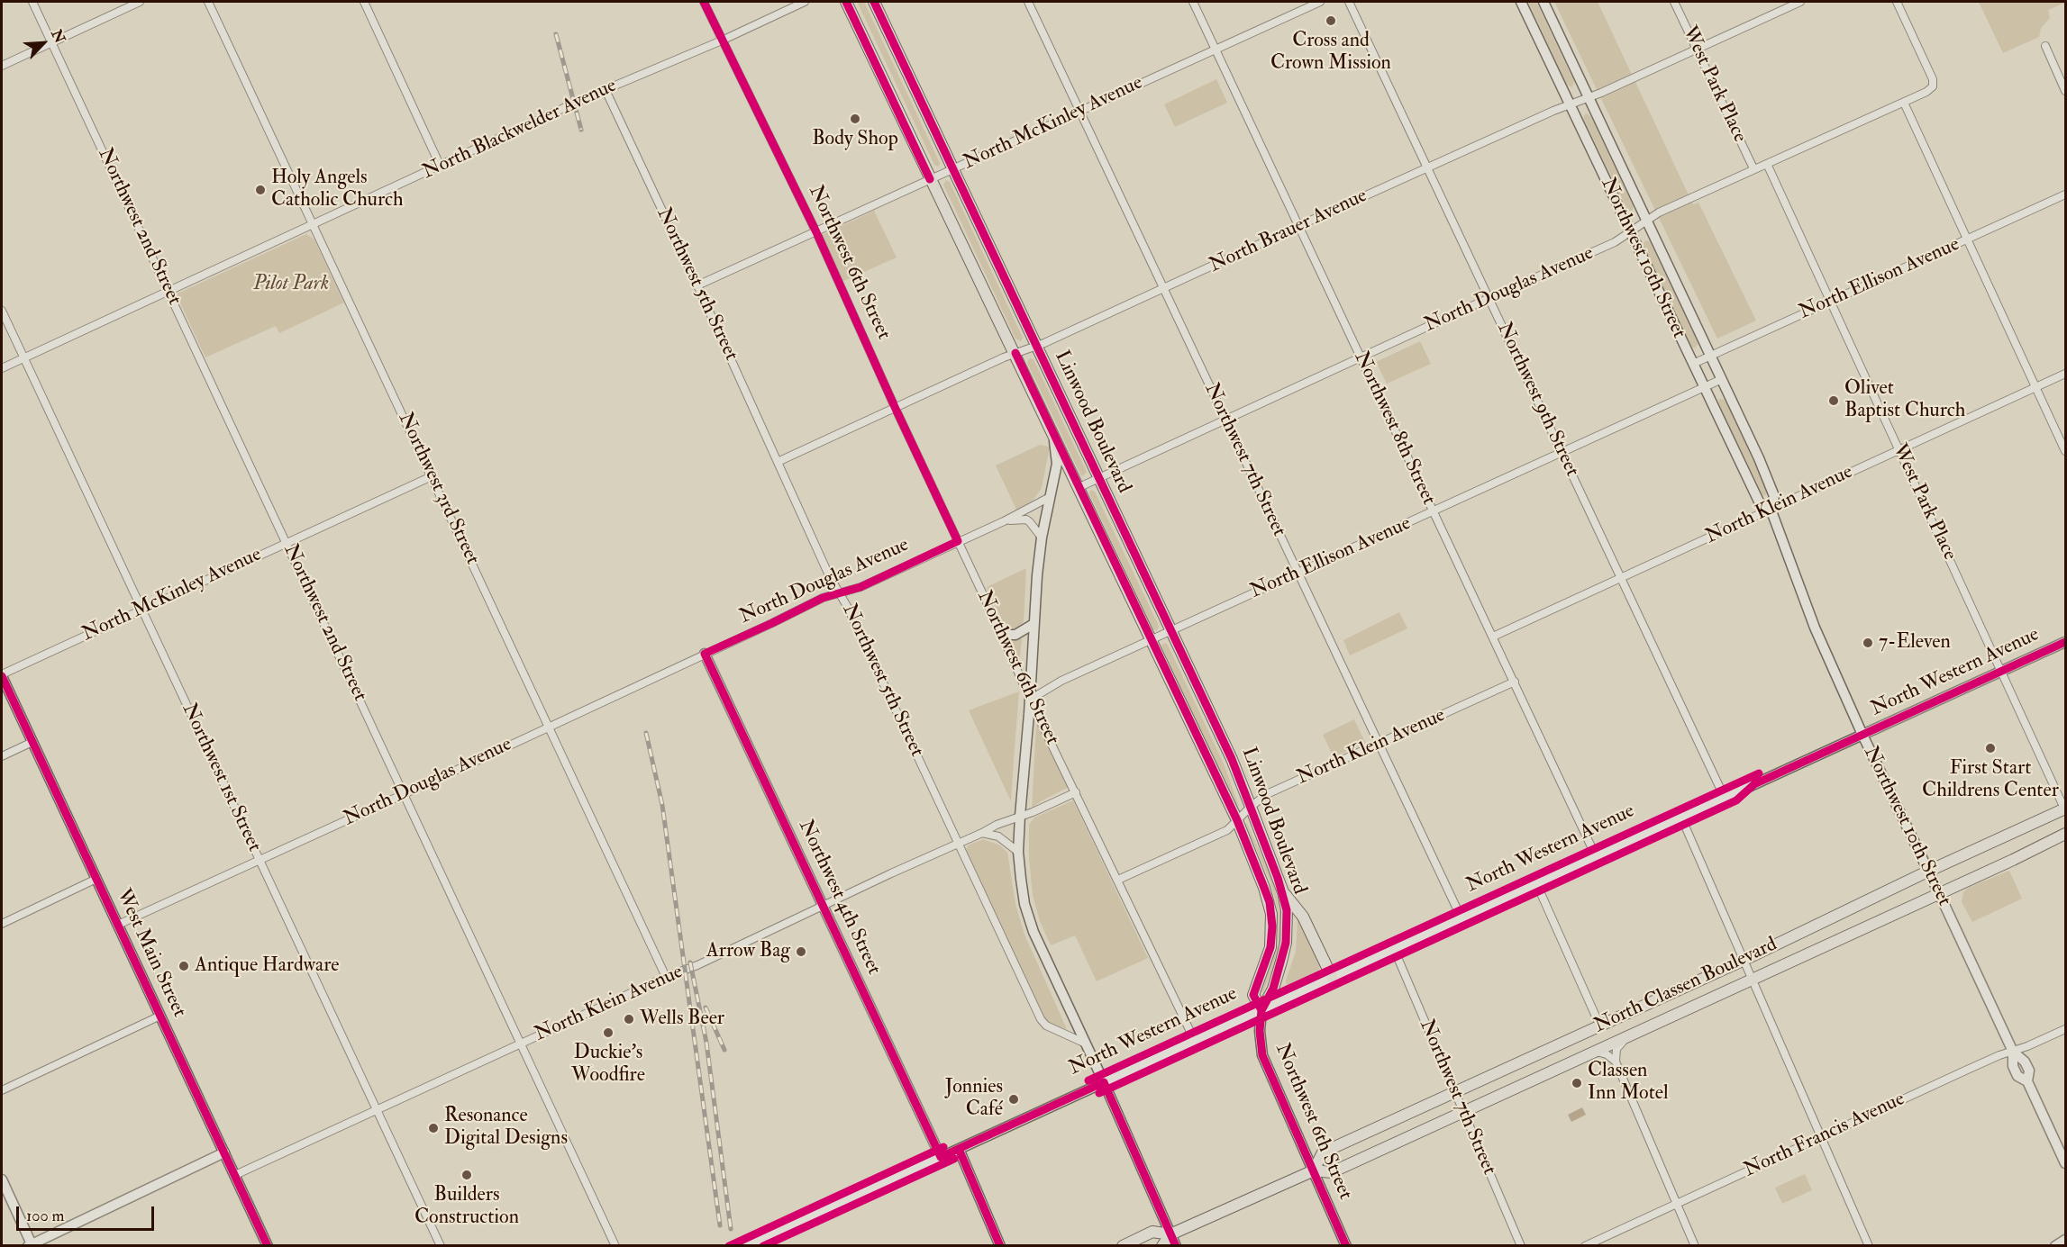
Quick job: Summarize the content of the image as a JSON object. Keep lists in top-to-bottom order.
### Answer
{
  "streets": {
    "main road": [
      "Northwest 10th Street",
      "Northwest 6th Street",
      "Linwood Boulevard",
      "North Western Avenue",
      "Northwest 4th Street",
      "West Main Street",
      "North Classen Boulevard"
    ],
    "street": [
      "West Park Place",
      "North McKinley Avenue",
      "North Blackwelder Avenue",
      "Northwest 2nd Street",
      "North Brauer Avenue",
      "North Ellison Avenue",
      "Northwest 5th Street",
      "North Douglas Avenue",
      "Northwest 9th Street",
      "Northwest 8th Street",
      "Northwest 7th Street",
      "Northwest 3rd Street",
      "North Klein Avenue",
      "Northwest 1st Street",
      "North Francis Avenue"
    ]
  },
  "crossings": [
    ["West Park Place", "North Brauer Avenue"],
    ["West Park Place", "North Ellison Avenue"],
    ["West Park Place", "North Douglas Avenue"],
    ["West Park Place", "North Klein Avenue"],
    ["West Park Place", "North Western Avenue"],
    ["West Park Place", "North Classen Boulevard"],
    ["North McKinley Avenue", "Northwest 2nd Street"],
    ["North McKinley Avenue", "Northwest 6th Street"],
    ["North McKinley Avenue", "Northwest 5th Street"],
    ["North McKinley Avenue", "Linwood Boulevard"],
    ["North McKinley Avenue", "Northwest 8th Street"],
    ["North McKinley Avenue", "Northwest 7th Street"],
    ["North McKinley Avenue", "Northwest 3rd Street"],
    ["North McKinley Avenue", "Northwest 1st Street"],
    ["North McKinley Avenue", "West Main Street"],
    ["North Blackwelder Avenue", "Northwest 2nd Street"],
    ["North Blackwelder Avenue", "Northwest 6th Street"],
    ["North Blackwelder Avenue", "Northwest 5th Street"],
    ["North Blackwelder Avenue", "Northwest 3rd Street"],
    ["North Blackwelder Avenue", "Northwest 1st Street"],
    ["Northwest 2nd Street", "North Douglas Avenue"],
    ["Northwest 2nd Street", "North Klein Avenue"],
    ["North Brauer Avenue", "Northwest 10th Street"],
    ["North Brauer Avenue", "Northwest 6th Street"],
    ["North Brauer Avenue", "Northwest 5th Street"],
    ["North Brauer Avenue", "Northwest 9th Street"],
    ["North Brauer Avenue", "Linwood Boulevard"],
    ["North Brauer Avenue", "Northwest 8th Street"],
    ["North Brauer Avenue", "Northwest 7th Street"],
    ["Northwest 10th Street", "North Ellison Avenue"],
    ["Northwest 10th Street", "North Douglas Avenue"],
    ["Northwest 10th Street", "North Klein Avenue"],
    ["Northwest 10th Street", "North Western Avenue"],
    ["Northwest 10th Street", "North Classen Boulevard"],
    ["Northwest 10th Street", "North Francis Avenue"],
    ["Northwest 6th Street", "North Ellison Avenue"],
    ["Northwest 6th Street", "North Douglas Avenue"],
    ["Northwest 6th Street", "Linwood Boulevard"],
    ["Northwest 6th Street", "North Klein Avenue"],
    ["Northwest 6th Street", "North Western Avenue"],
    ["Northwest 6th Street", "North Classen Boulevard"],
    ["North Ellison Avenue", "Northwest 9th Street"],
    ["North Ellison Avenue", "Linwood Boulevard"],
    ["North Ellison Avenue", "Northwest 8th Street"],
    ["North Ellison Avenue", "Northwest 7th Street"],
    ["Northwest 5th Street", "North Douglas Avenue"],
    ["Northwest 5th Street", "North Klein Avenue"],
    ["North Douglas Avenue", "Northwest 9th Street"],
    ["North Douglas Avenue", "Linwood Boulevard"],
    ["North Douglas Avenue", "Northwest 8th Street"],
    ["North Douglas Avenue", "Northwest 7th Street"],
    ["North Douglas Avenue", "Northwest 3rd Street"],
    ["North Douglas Avenue", "Northwest 1st Street"],
    ["North Douglas Avenue", "Northwest 4th Street"],
    ["North Douglas Avenue", "West Main Street"],
    ["Northwest 9th Street", "North Klein Avenue"],
    ["Northwest 9th Street", "North Western Avenue"],
    ["Linwood Boulevard", "North Klein Avenue"],
    ["Linwood Boulevard", "North Western Avenue"],
    ["Northwest 8th Street", "North Klein Avenue"],
    ["Northwest 8th Street", "North Western Avenue"],
    ["Northwest 7th Street", "North Klein Avenue"],
    ["Northwest 7th Street", "North Western Avenue"],
    ["Northwest 7th Street", "North Classen Boulevard"],
    ["Northwest 3rd Street", "North Klein Avenue"],
    ["North Klein Avenue", "Northwest 1st Street"],
    ["North Klein Avenue", "Northwest 4th Street"],
    ["North Klein Avenue", "West Main Street"],
    ["North Western Avenue", "Northwest 4th Street"]
  ],
  "parks": ["Pilot Park"],
  "places": [
    "Cross and Crown Mission",
    "Body Shop",
    "Holy Angels Catholic Church",
    "Olivet Baptist Church",
    "7-Eleven",
    "First Start Childrens Center",
    "Arrow Bag",
    "Antique Hardware",
    "Wells Beer",
    "Duckie's Woodfire",
    "Classen Inn Motel",
    "Jonnies Café",
    "Resonance Digital Designs",
    "Builders Construction"
  ],
  "scale_bar": "100 m",
  "north": "top right"
}
